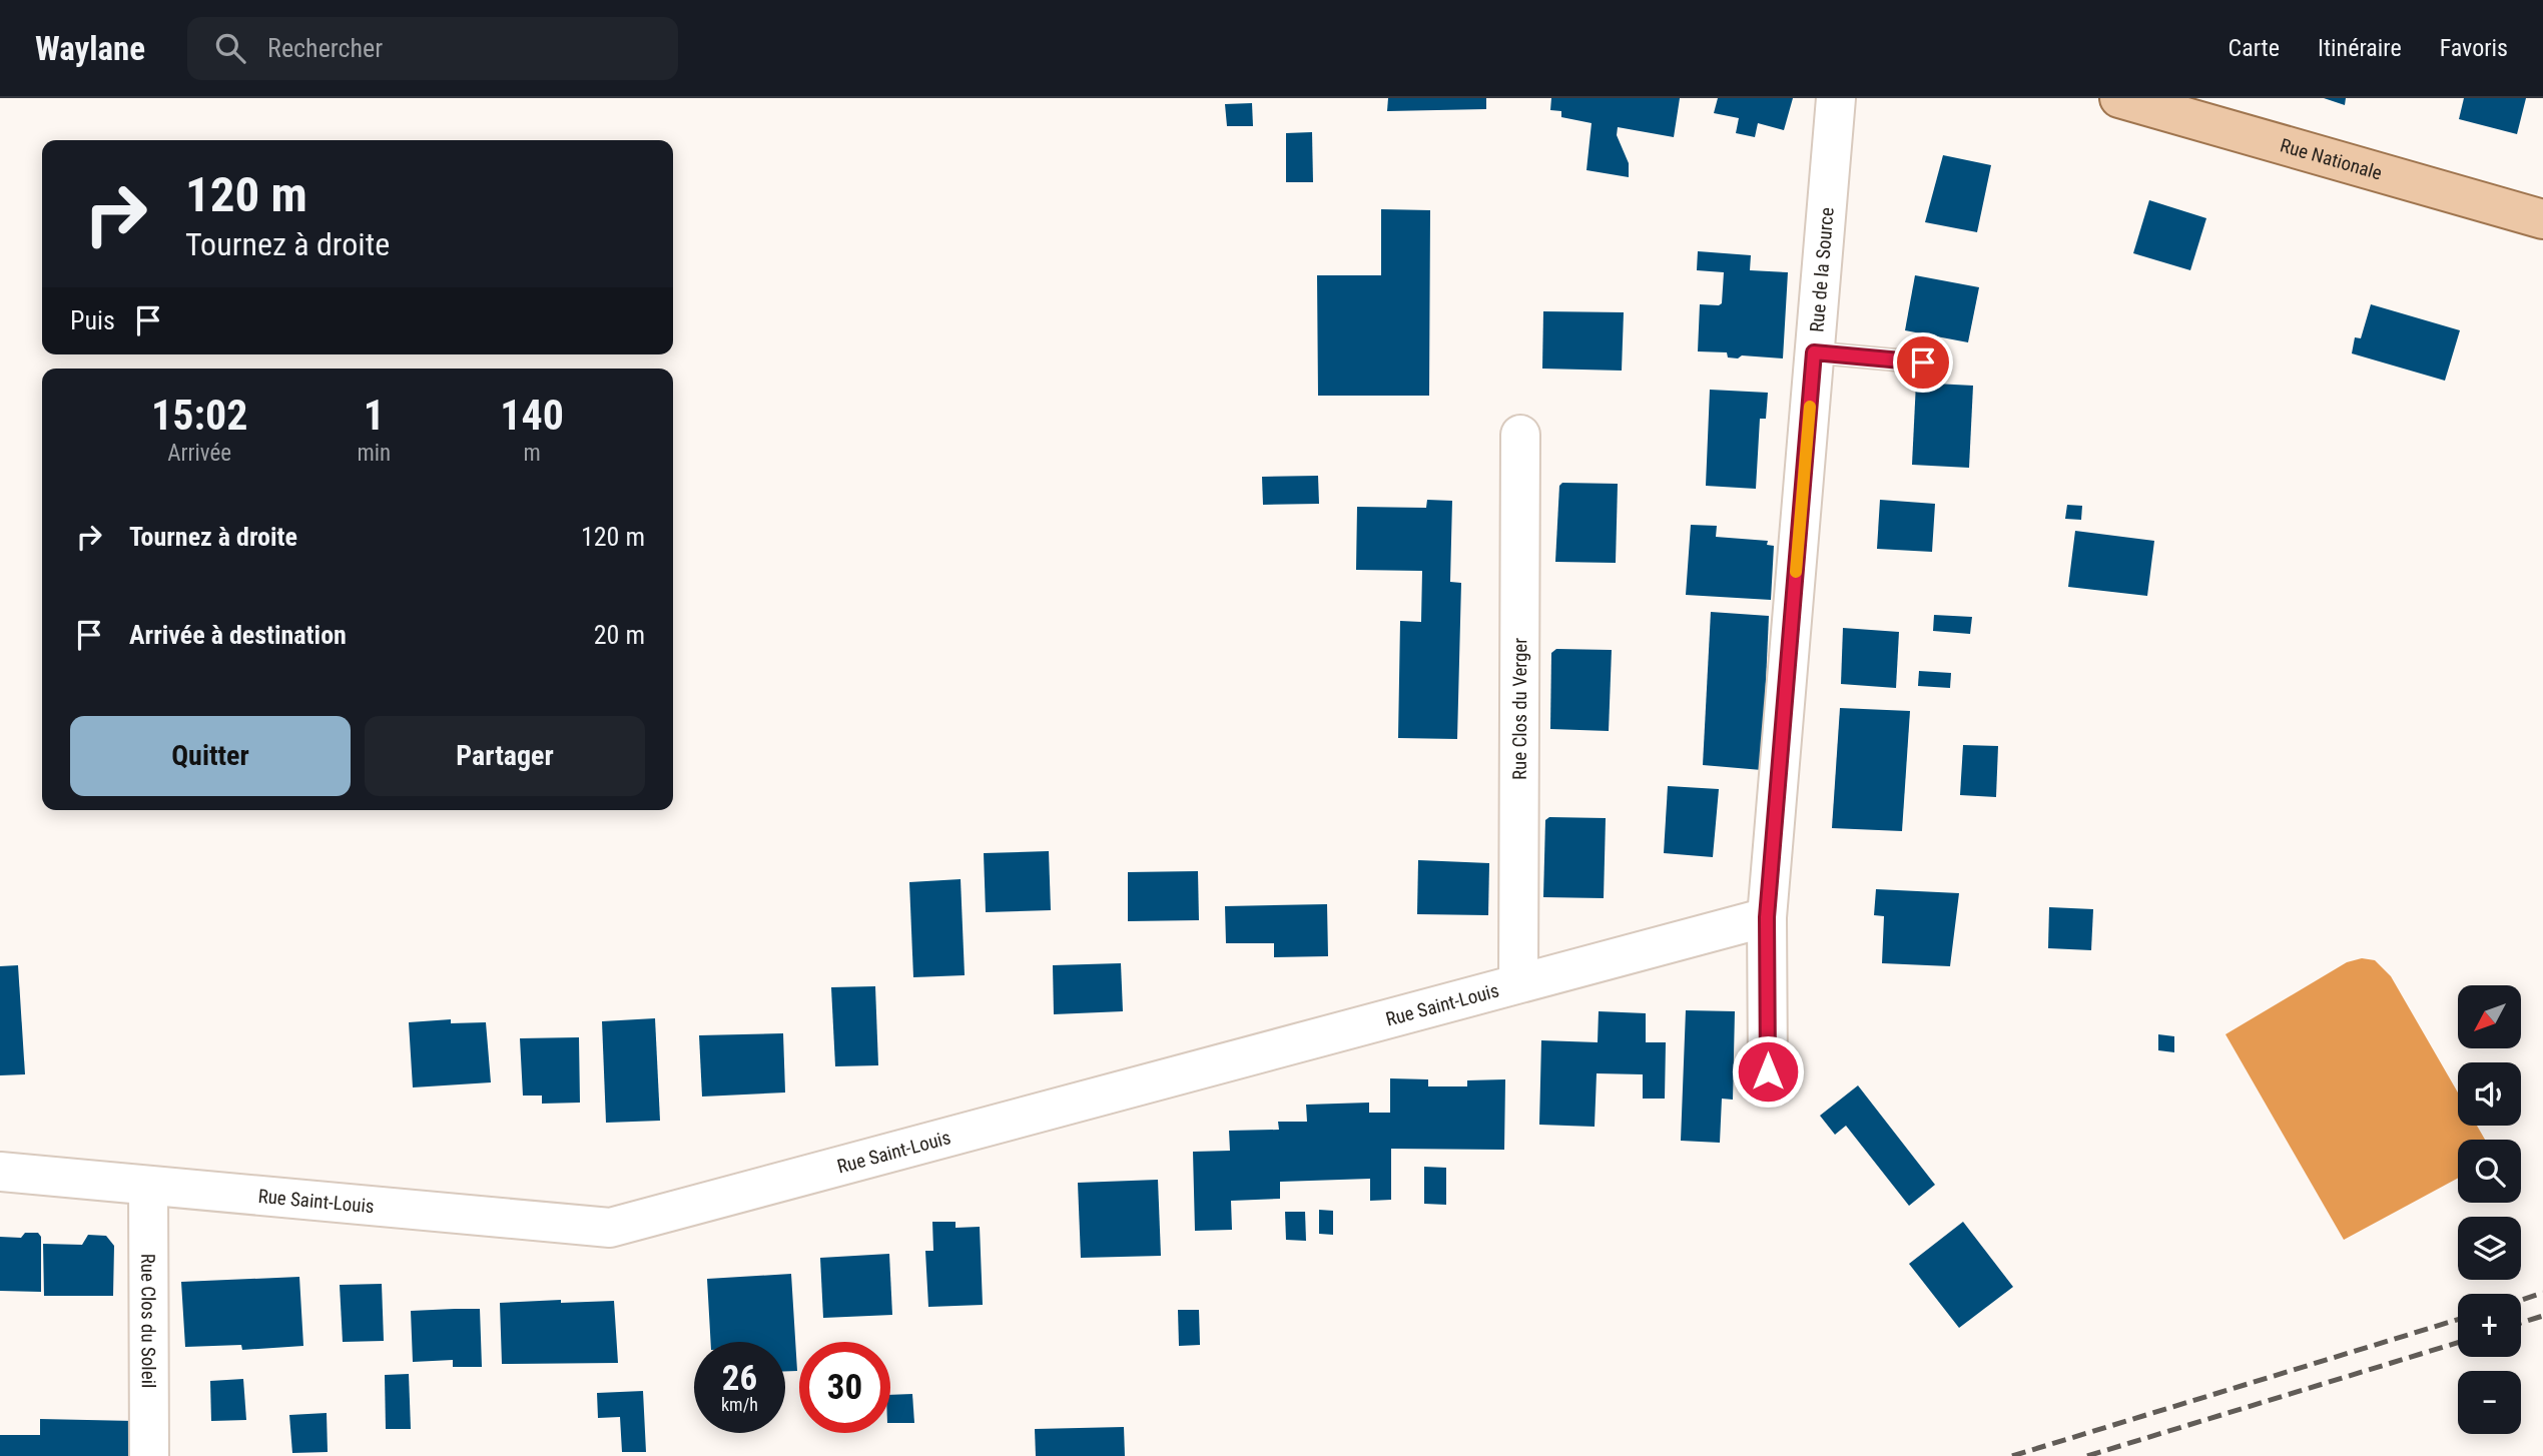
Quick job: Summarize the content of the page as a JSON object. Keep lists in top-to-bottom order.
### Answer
{
  "streets": {
    "main road": ["Rue Nationale"],
    "street": [
      "Rue de la Source",
      "Rue Clos du Verger",
      "Rue Saint-Louis",
      "Rue Clos du Soleil"
    ]
  },
  "crossings": [
    ["Rue de la Source", "Rue Saint-Louis"],
    ["Rue Clos du Verger", "Rue Saint-Louis"],
    ["Rue Saint-Louis", "Rue Clos du Soleil"]
  ],
  "north": "bottom left",
  "page": {
    "header": "Waylane",
    "search": "Rechercher",
    "nav": ["Carte", "Itinéraire", "Favoris"],
    "turn": ["120 m", "Tournez à droite"],
    "then": "Puis",
    "eta": [
      "15:02",
      "Arrivée",
      "1",
      "min",
      "140",
      "m"
    ],
    "list": [
      {
        "name": "Tournez à droite",
        "value": "120 m"
      },
      {
        "name": "Arrivée à destination",
        "value": "20 m"
      }
    ],
    "buttons": ["Quitter", "Partager"],
    "map_buttons": ["+", "−"],
    "speed": "26 km/h",
    "limit": "30"
  }
}
